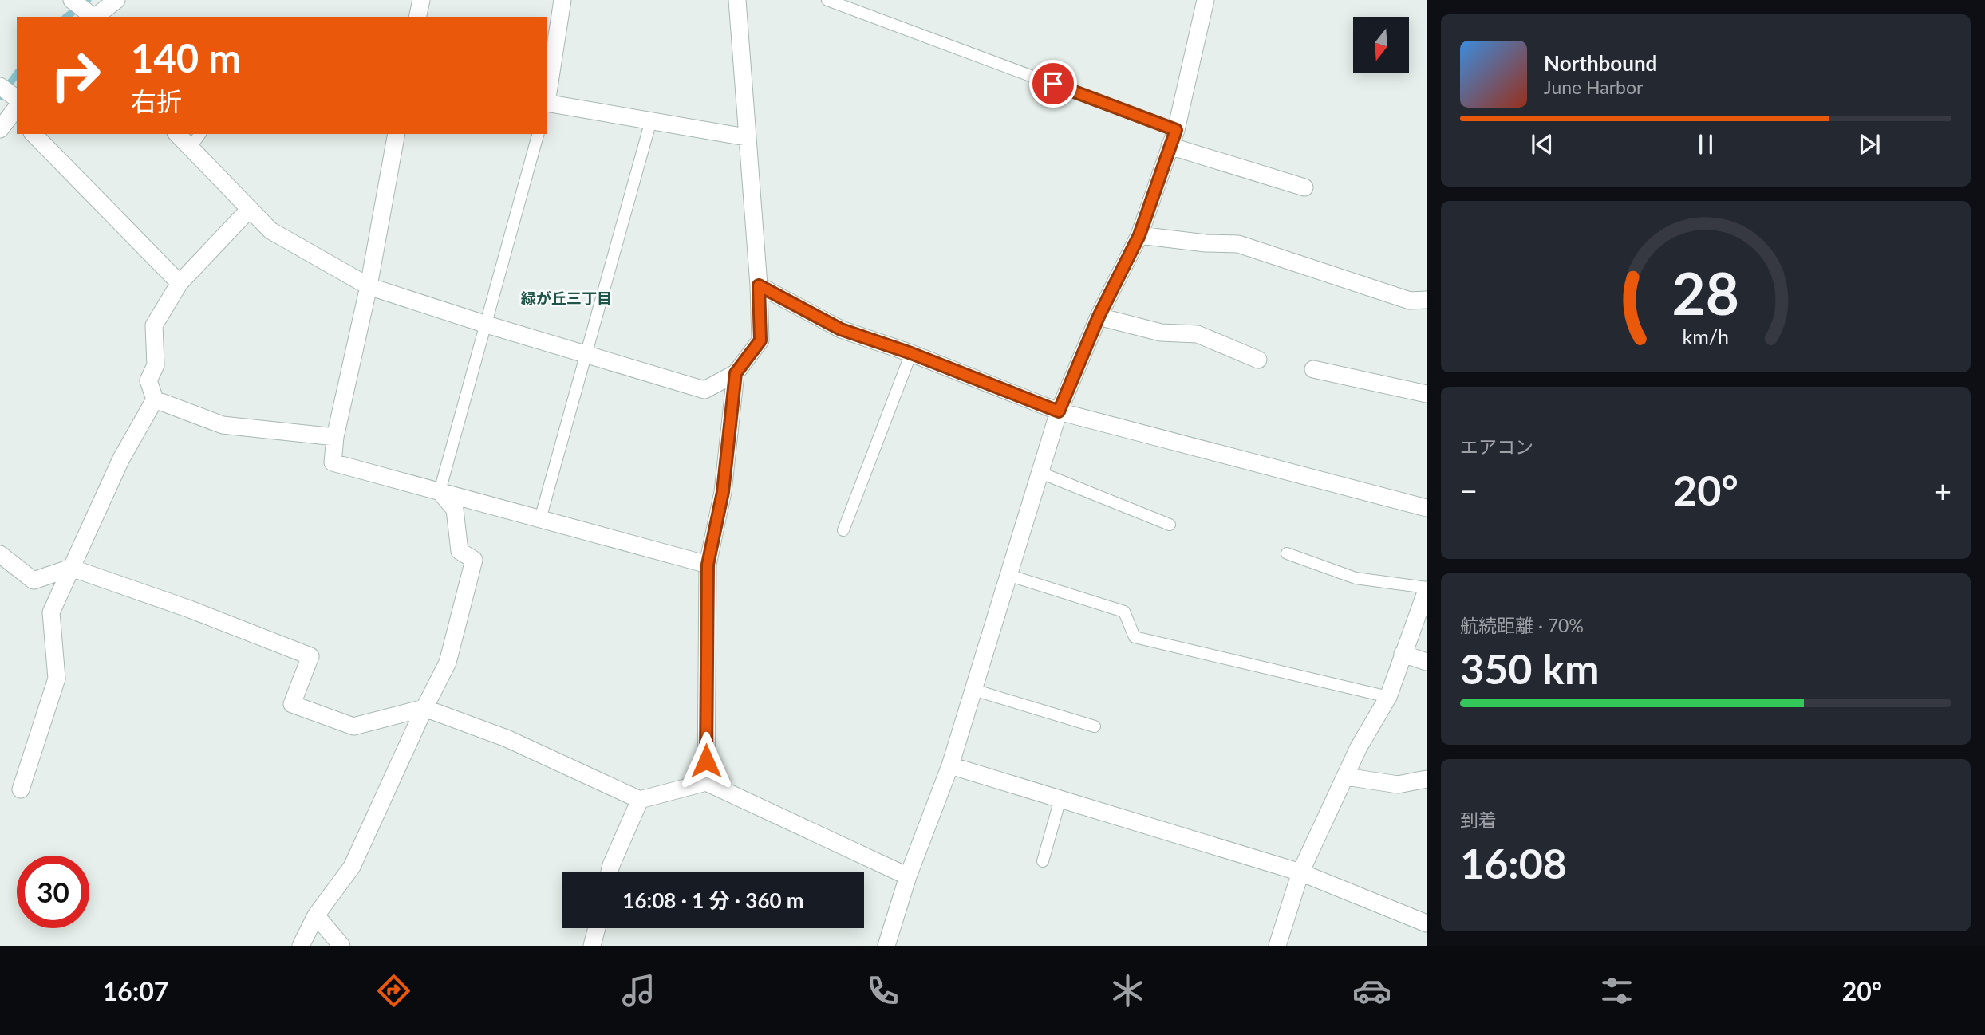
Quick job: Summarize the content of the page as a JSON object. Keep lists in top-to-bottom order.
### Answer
{
  "districts": ["緑が丘三丁目"],
  "north": "bottom",
  "page": {
    "turn": ["140 m", "右折"],
    "song": ["Northbound", "June Harbor"],
    "tile": [
      "エアコン",
      ["航続距離 · 70%", "350 km"],
      ["到着", "16:08"]
    ],
    "heat": ["−", "20°", "+"],
    "limit": "30",
    "trip": "16:08 · 1 分 · 360 m",
    "tabs": ["16:07", "20°"],
    "gauge": ["28", "km/h"]
  }
}
